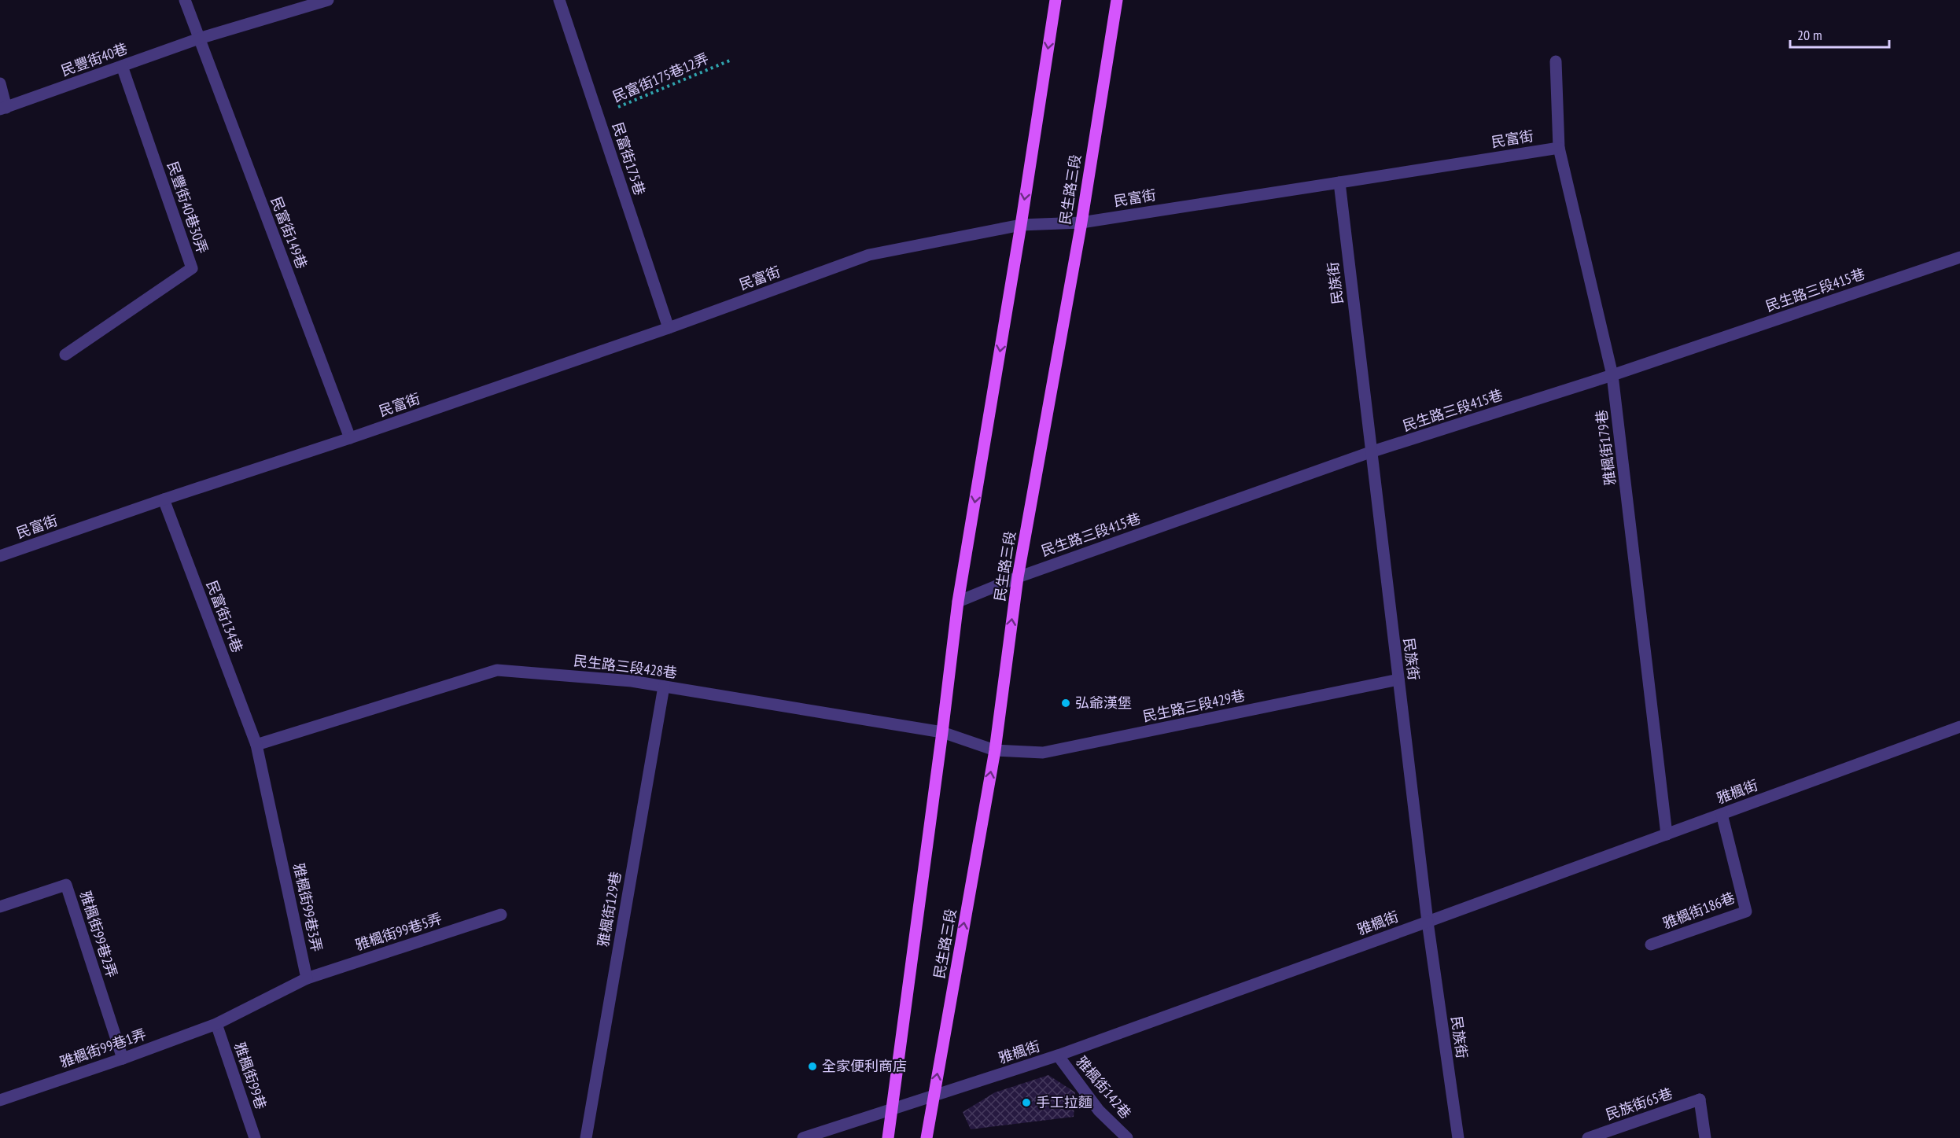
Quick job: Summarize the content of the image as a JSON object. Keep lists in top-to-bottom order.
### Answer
{
  "streets": {
    "main road": ["民生路三段"],
    "street": [
      "民豐街40巷",
      "民富街",
      "民富街175巷",
      "民豐街40巷30弄",
      "民富街149巷",
      "民族街",
      "民生路三段415巷",
      "雅楓街179巷",
      "民富街134巷",
      "民生路三段428巷",
      "民生路三段429巷",
      "雅楓街",
      "雅楓街99巷3弄",
      "雅楓街129巷",
      "雅楓街186巷",
      "雅楓街99巷5弄",
      "雅楓街99巷2弄",
      "雅楓街99巷1弄",
      "雅楓街99巷",
      "雅楓街142巷",
      "民族街65巷"
    ],
    "path": ["民富街175巷12弄"]
  },
  "crossings": [
    ["民豐街40巷", "民豐街40巷30弄"],
    ["民豐街40巷", "民富街149巷"],
    ["民富街175巷12弄", "民富街175巷"],
    ["民富街", "民富街175巷"],
    ["民富街", "民生路三段"],
    ["民富街", "民富街149巷"],
    ["民富街", "民族街"],
    ["民富街", "雅楓街179巷"],
    ["民富街", "民富街134巷"],
    ["民生路三段", "民生路三段415巷"],
    ["民生路三段", "民生路三段428巷"],
    ["民生路三段", "民生路三段429巷"],
    ["民生路三段", "雅楓街"],
    ["民族街", "民生路三段415巷"],
    ["民族街", "民生路三段429巷"],
    ["民族街", "雅楓街"],
    ["民生路三段415巷", "雅楓街179巷"],
    ["雅楓街179巷", "雅楓街"],
    ["民富街134巷", "民生路三段428巷"],
    ["民富街134巷", "雅楓街99巷3弄"],
    ["民生路三段428巷", "民生路三段429巷"],
    ["民生路三段428巷", "雅楓街99巷3弄"],
    ["民生路三段428巷", "雅楓街129巷"],
    ["雅楓街", "雅楓街186巷"],
    ["雅楓街", "雅楓街142巷"],
    ["雅楓街99巷3弄", "雅楓街99巷5弄"],
    ["雅楓街99巷2弄", "雅楓街99巷1弄"],
    ["雅楓街99巷1弄", "雅楓街99巷"]
  ],
  "places": ["弘爺漢堡", "全家便利商店", "手工拉麵"],
  "scale_bar": "20 m"
}
